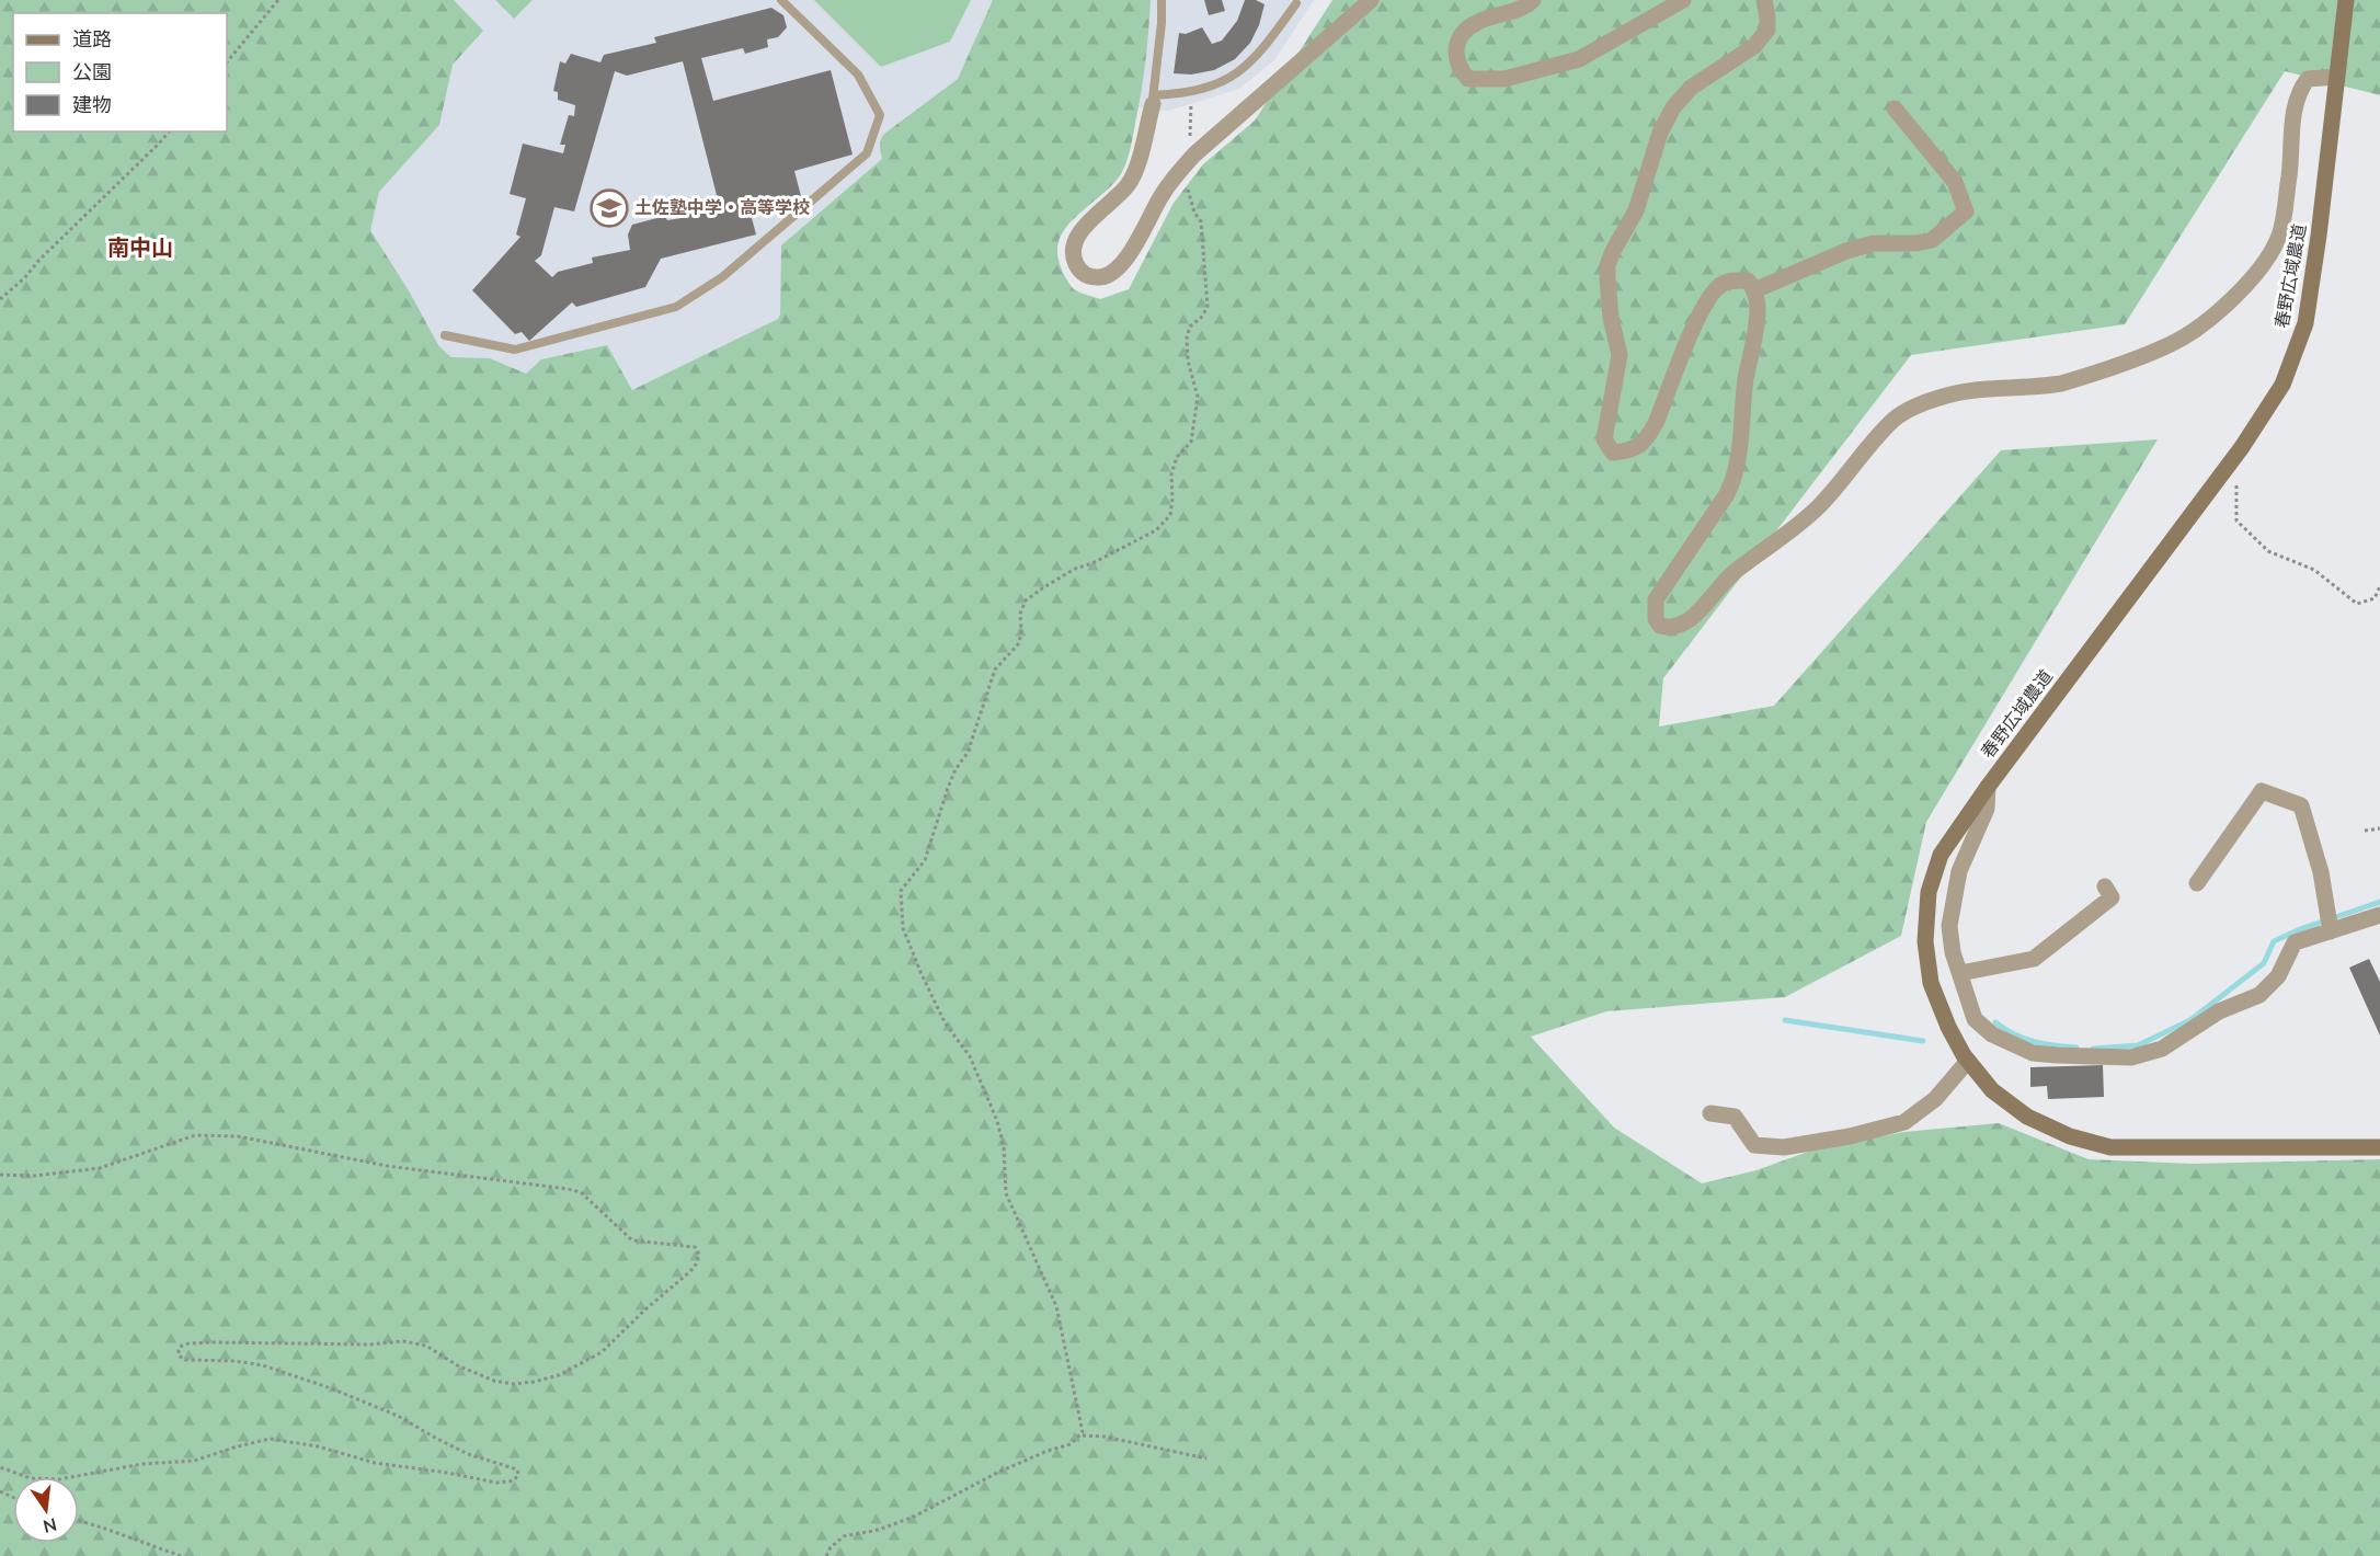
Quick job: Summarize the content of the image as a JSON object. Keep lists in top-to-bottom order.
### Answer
{
  "streets": {
    "street": ["春野広域農道"]
  },
  "districts": ["南中山"],
  "places": {
    "school or university": ["土佐塾中学・高等学校"]
  },
  "legend": ["道路", "公園", "建物"],
  "north": "bottom"
}
